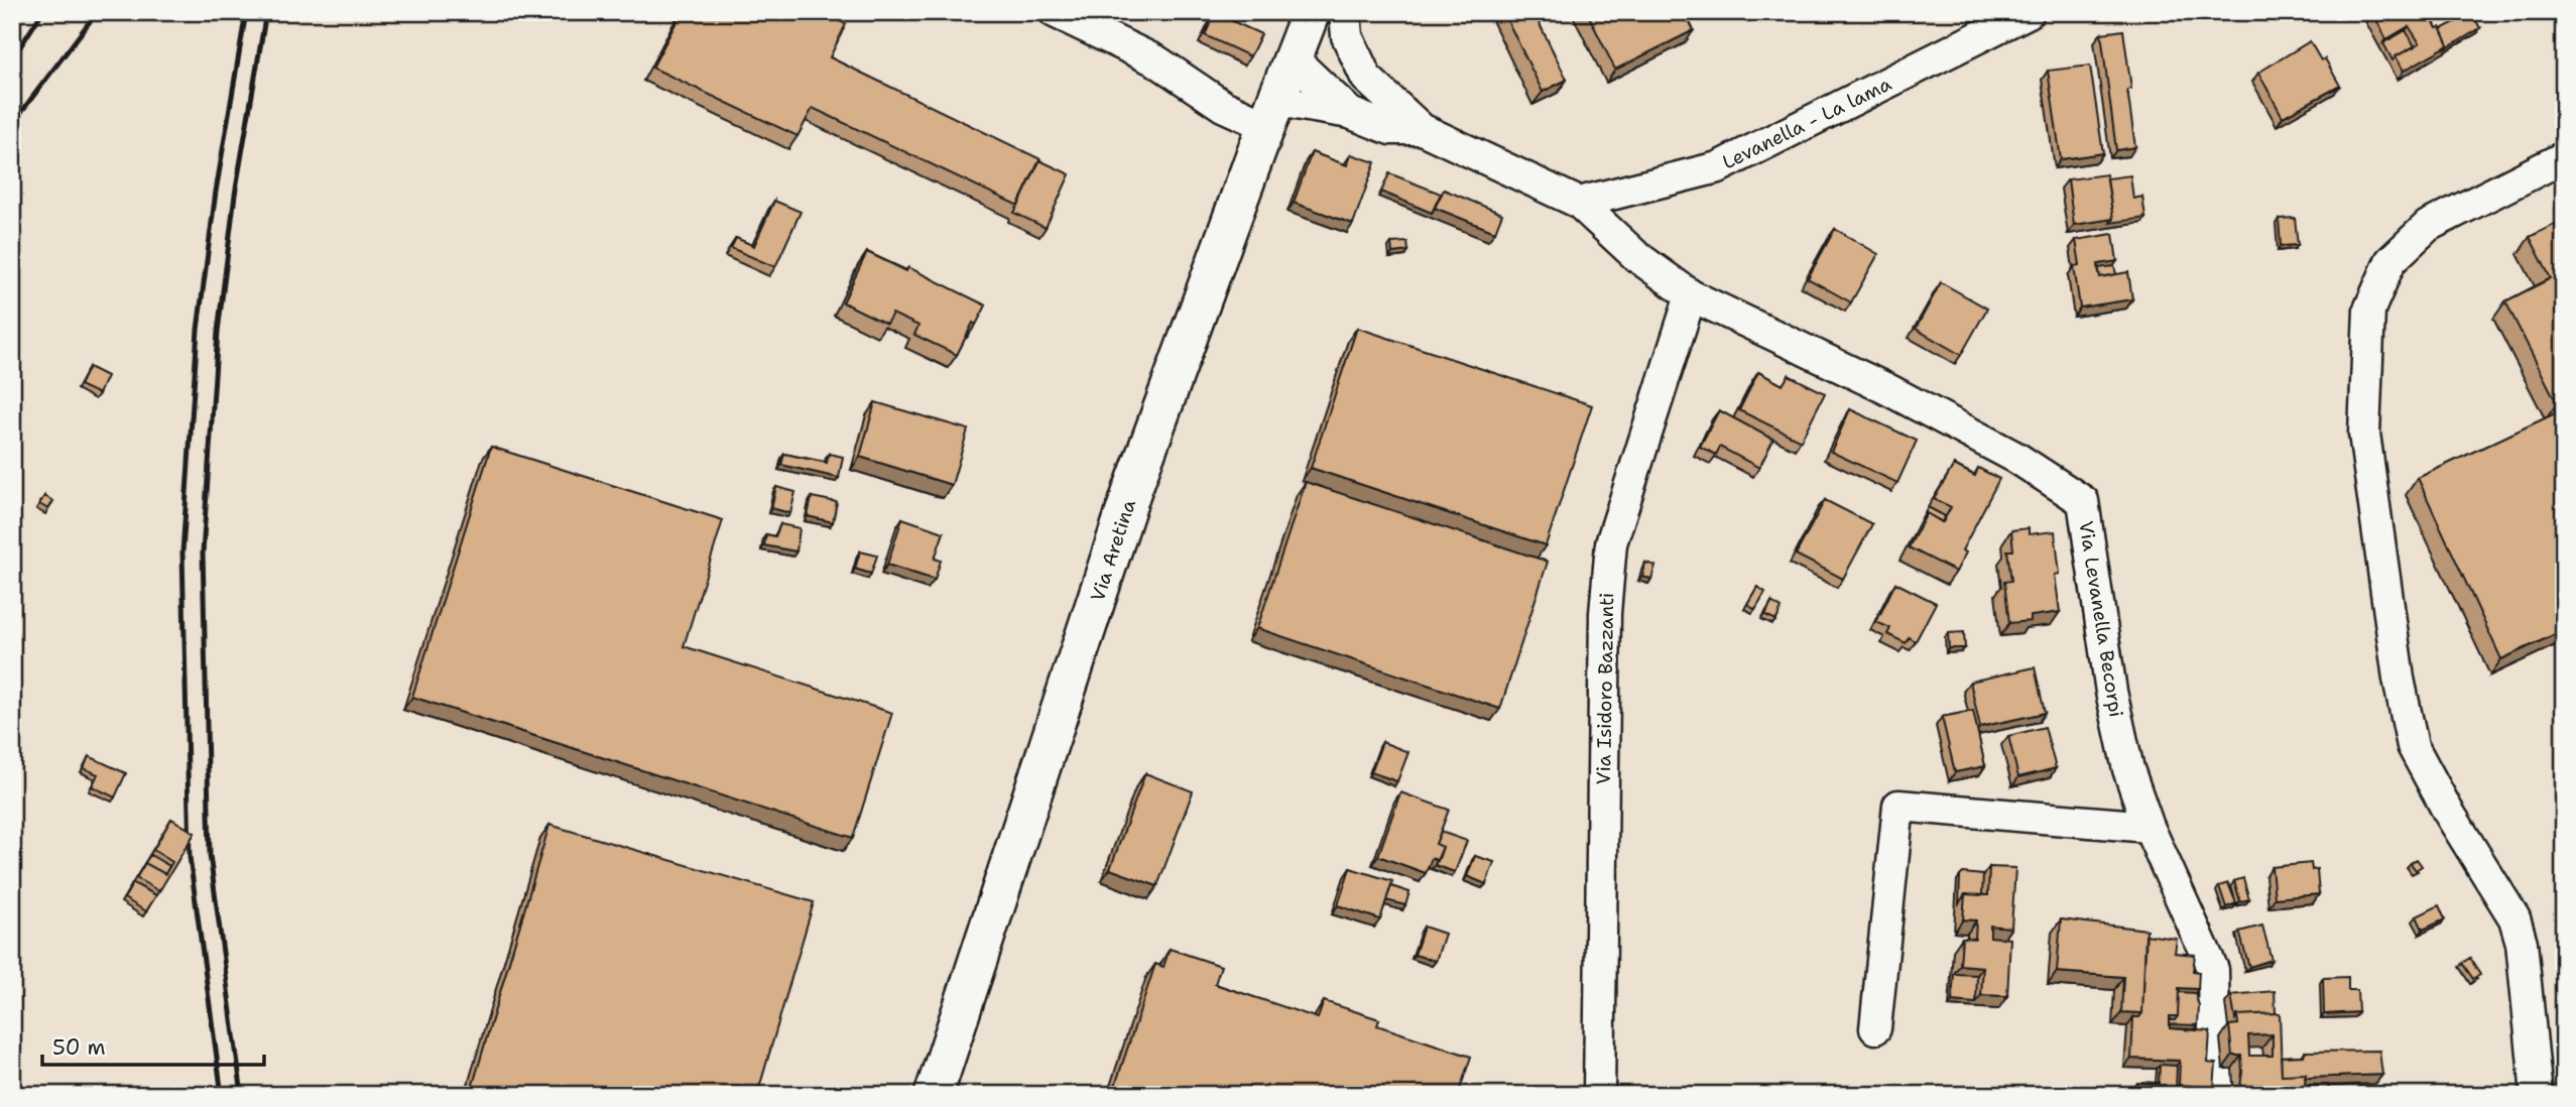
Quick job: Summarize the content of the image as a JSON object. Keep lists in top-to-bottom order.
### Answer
{
  "streets": {
    "street": [
      "Levanella - La lama",
      "Via Aretina",
      "Via Levanella Becorpi",
      "Via Isidoro Bazzanti"
    ]
  },
  "crossings": [
    ["Levanella - La lama", "Via Levanella Becorpi"],
    ["Via Levanella Becorpi", "Via Isidoro Bazzanti"]
  ],
  "scale_bar": "50 m"
}
